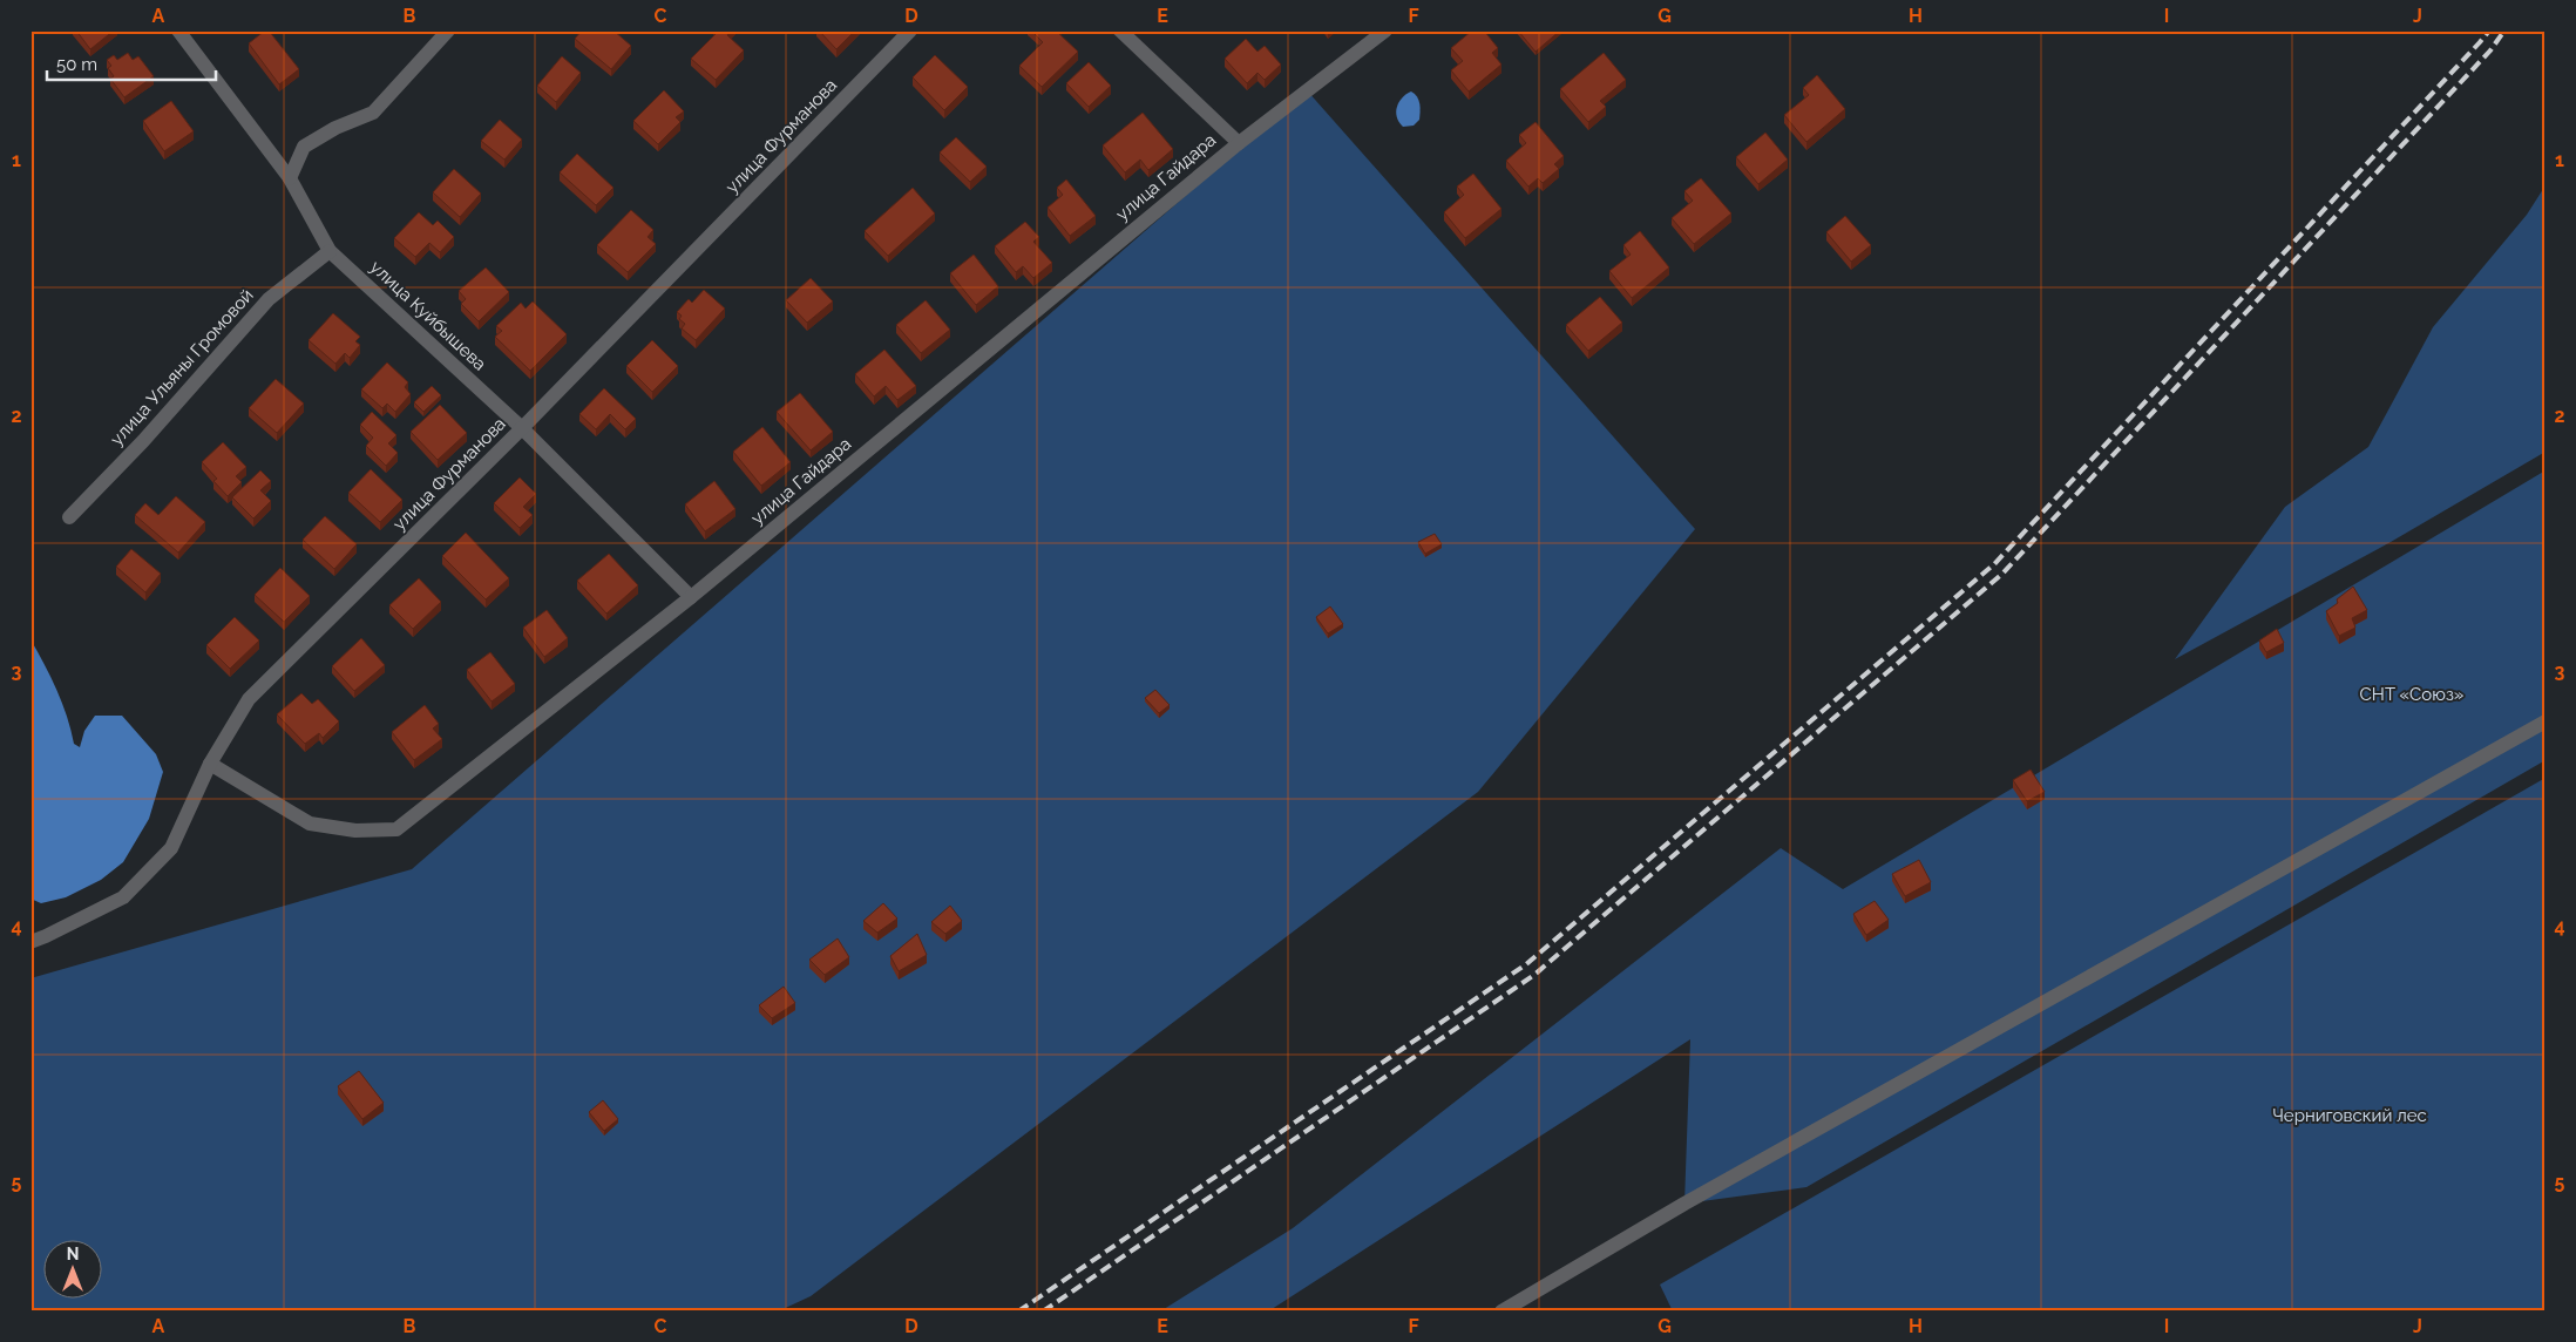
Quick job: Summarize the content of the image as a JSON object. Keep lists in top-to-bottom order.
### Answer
{
  "streets": {
    "street": [
      "улица Фурманова",
      "улица Гайдара",
      "улица Куйбышева",
      "улица Ульяны Громовой"
    ]
  },
  "crossings": [
    ["улица Фурманова", "улица Гайдара"],
    ["улица Фурманова", "улица Куйбышева"],
    ["улица Гайдара", "улица Куйбышева"],
    ["улица Куйбышева", "улица Ульяны Громовой"]
  ],
  "parks": ["СНТ «Союз»", "Черниговский лес"],
  "scale_bar": "50 m",
  "north": "top",
  "grid": {
    "columns": [
      "A",
      "B",
      "C",
      "D",
      "E",
      "F",
      "G",
      "H",
      "I",
      "J"
    ],
    "rows": [
      "1",
      "2",
      "3",
      "4",
      "5"
    ]
  }
}
